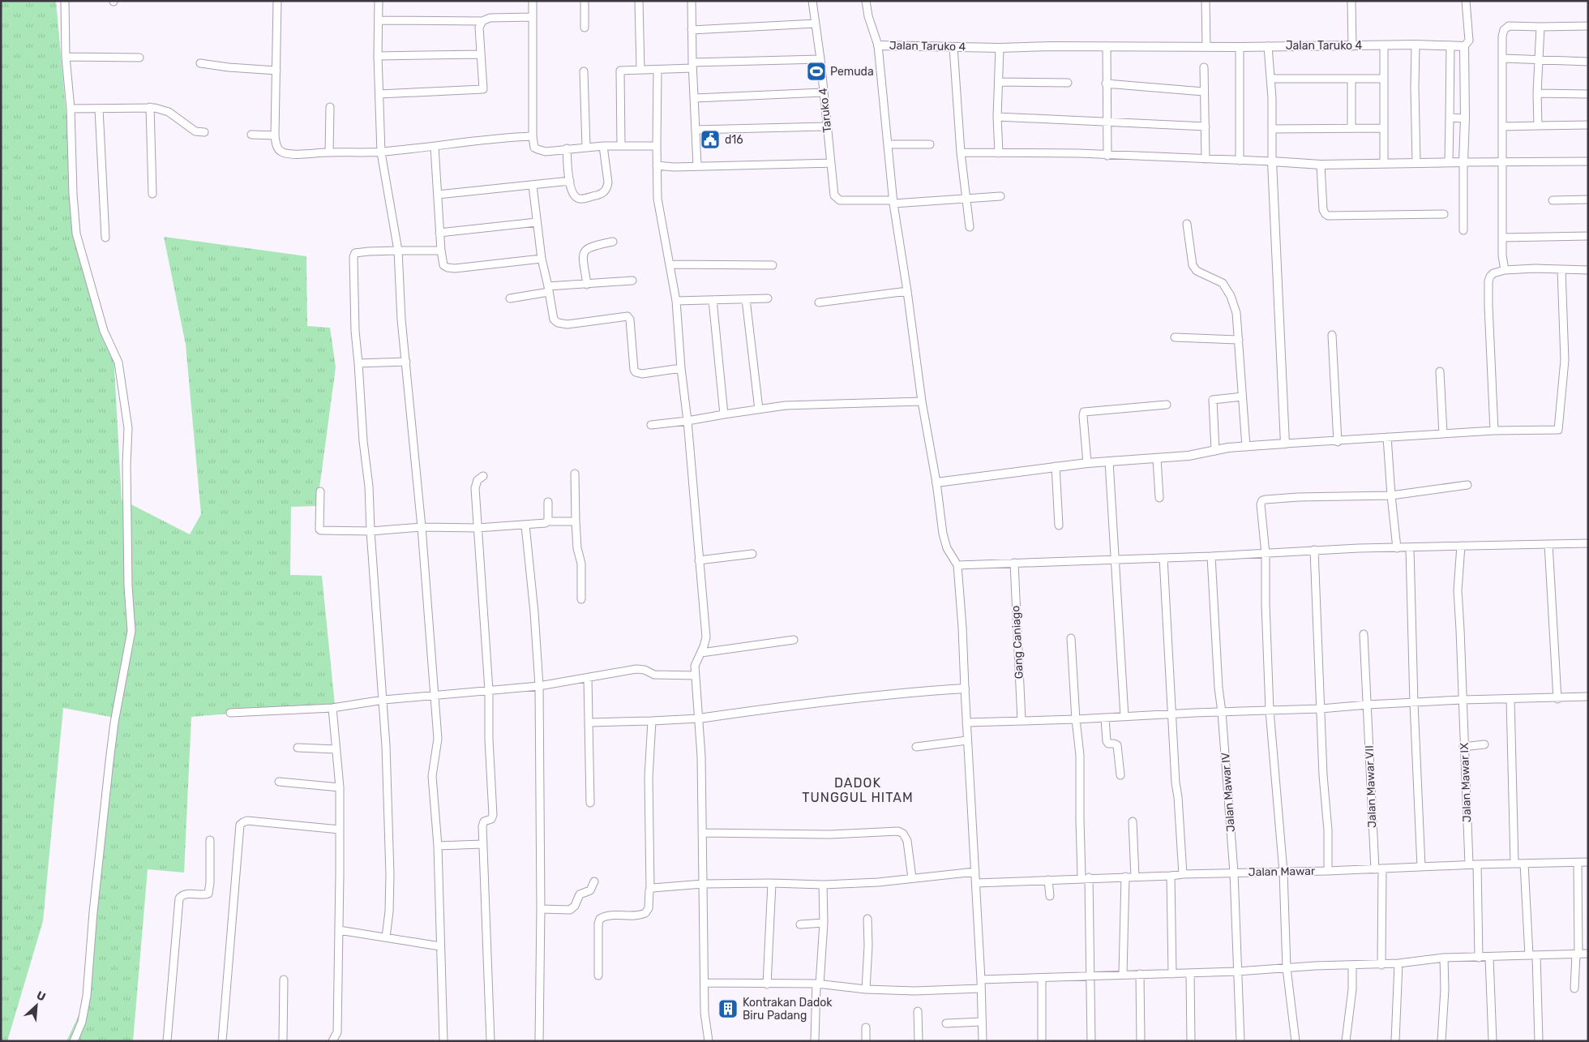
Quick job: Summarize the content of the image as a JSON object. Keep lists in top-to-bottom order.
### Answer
{
  "streets": {
    "street": [
      "Jalan Taruko 4",
      "Taruko 4",
      "Gang Caniago",
      "Jalan Mawar IX",
      "Jalan Mawar VII",
      "Jalan Mawar IV",
      "Jalan Mawar"
    ]
  },
  "crossings": [
    ["Jalan Mawar IX", "Jalan Mawar"],
    ["Jalan Mawar VII", "Jalan Mawar"],
    ["Jalan Mawar IV", "Jalan Mawar"]
  ],
  "districts": ["DADOK TUNGGUL HITAM"],
  "places": {
    "sports": ["Pemuda"],
    "public building": ["d16"],
    "building": ["Kontrakan Dadok Biru Padang"]
  },
  "north": "top right"
}
